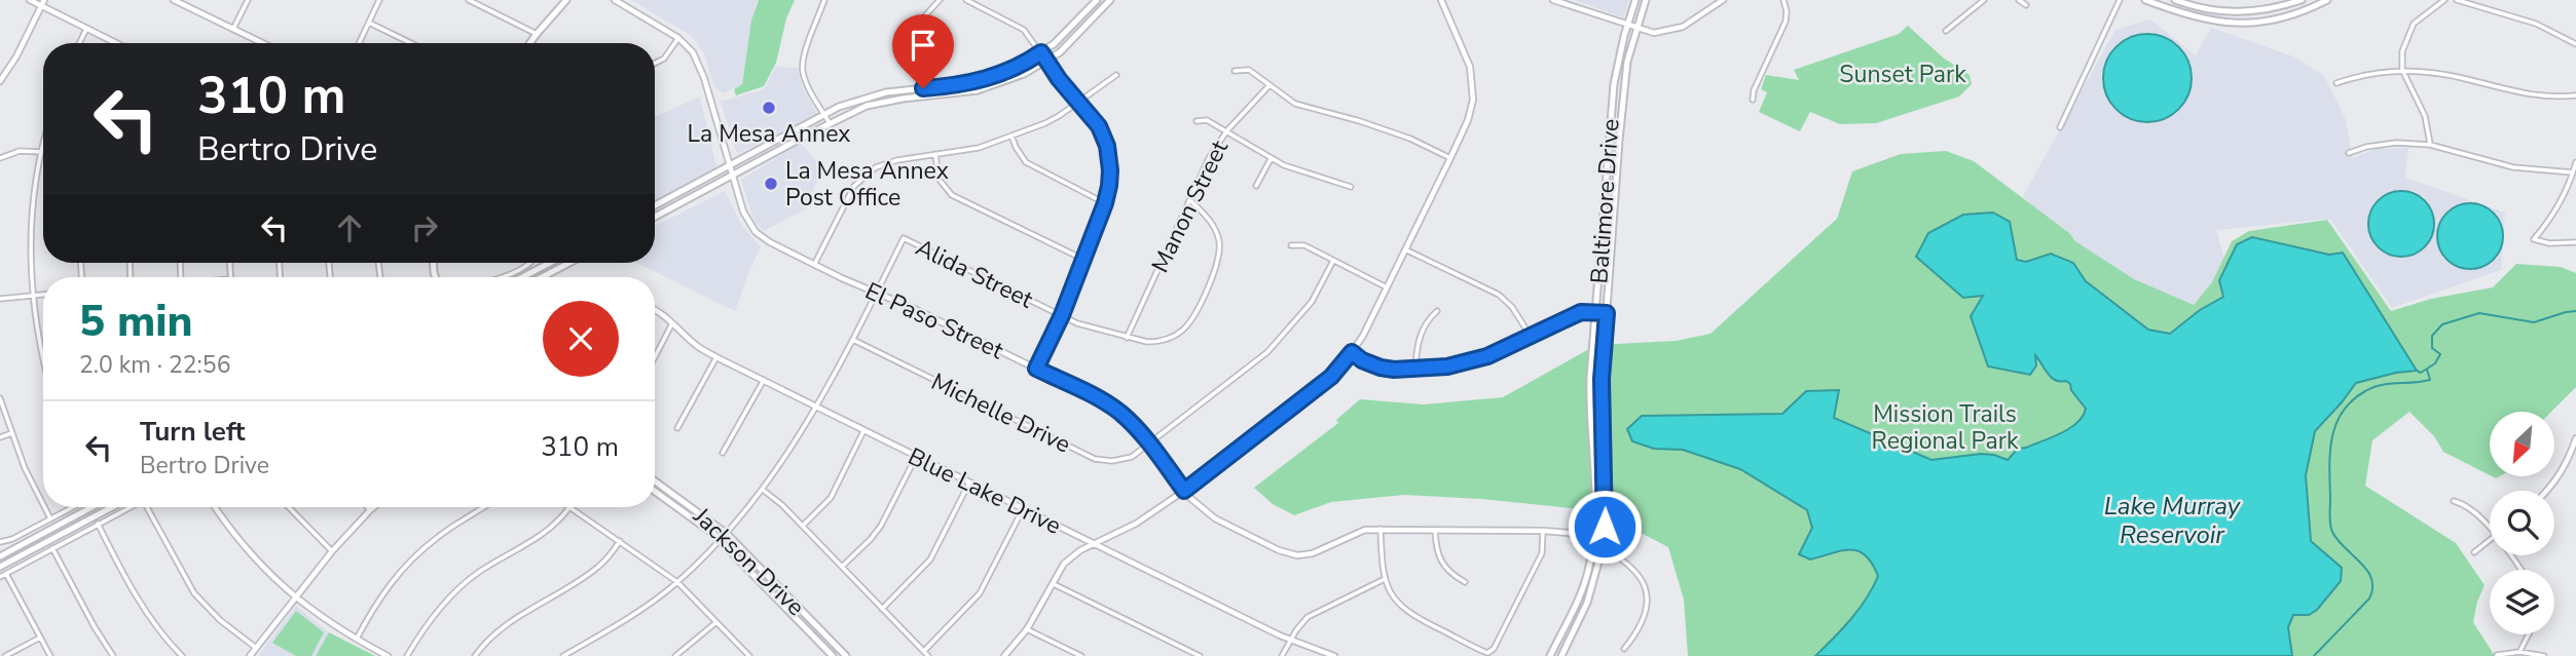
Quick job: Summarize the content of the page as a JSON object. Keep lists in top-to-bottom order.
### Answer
{
  "streets": {
    "main road": ["Baltimore Drive", "Jackson Drive"],
    "street": [
      "Manon Street",
      "Alida Street",
      "El Paso Street",
      "Michelle Drive",
      "Blue Lake Drive"
    ]
  },
  "crossings": [
    ["Baltimore Drive", "El Paso Street"],
    ["Manon Street", "Alida Street"],
    ["Alida Street", "El Paso Street"],
    ["El Paso Street", "Michelle Drive"]
  ],
  "water": ["Lake Murray Reservoir"],
  "parks": ["Sunset Park", "Mission Trails Regional Park"],
  "places": ["La Mesa Annex", "La Mesa Annex Post Office"],
  "north": "bottom left",
  "page": {
    "turn": ["310 m", "Bertro Drive"],
    "heading": ["5 min", "2.0 km · 22:56"],
    "list": [
      {
        "name": "Turn left",
        "note": "Bertro Drive",
        "value": "310 m"
      }
    ]
  }
}
